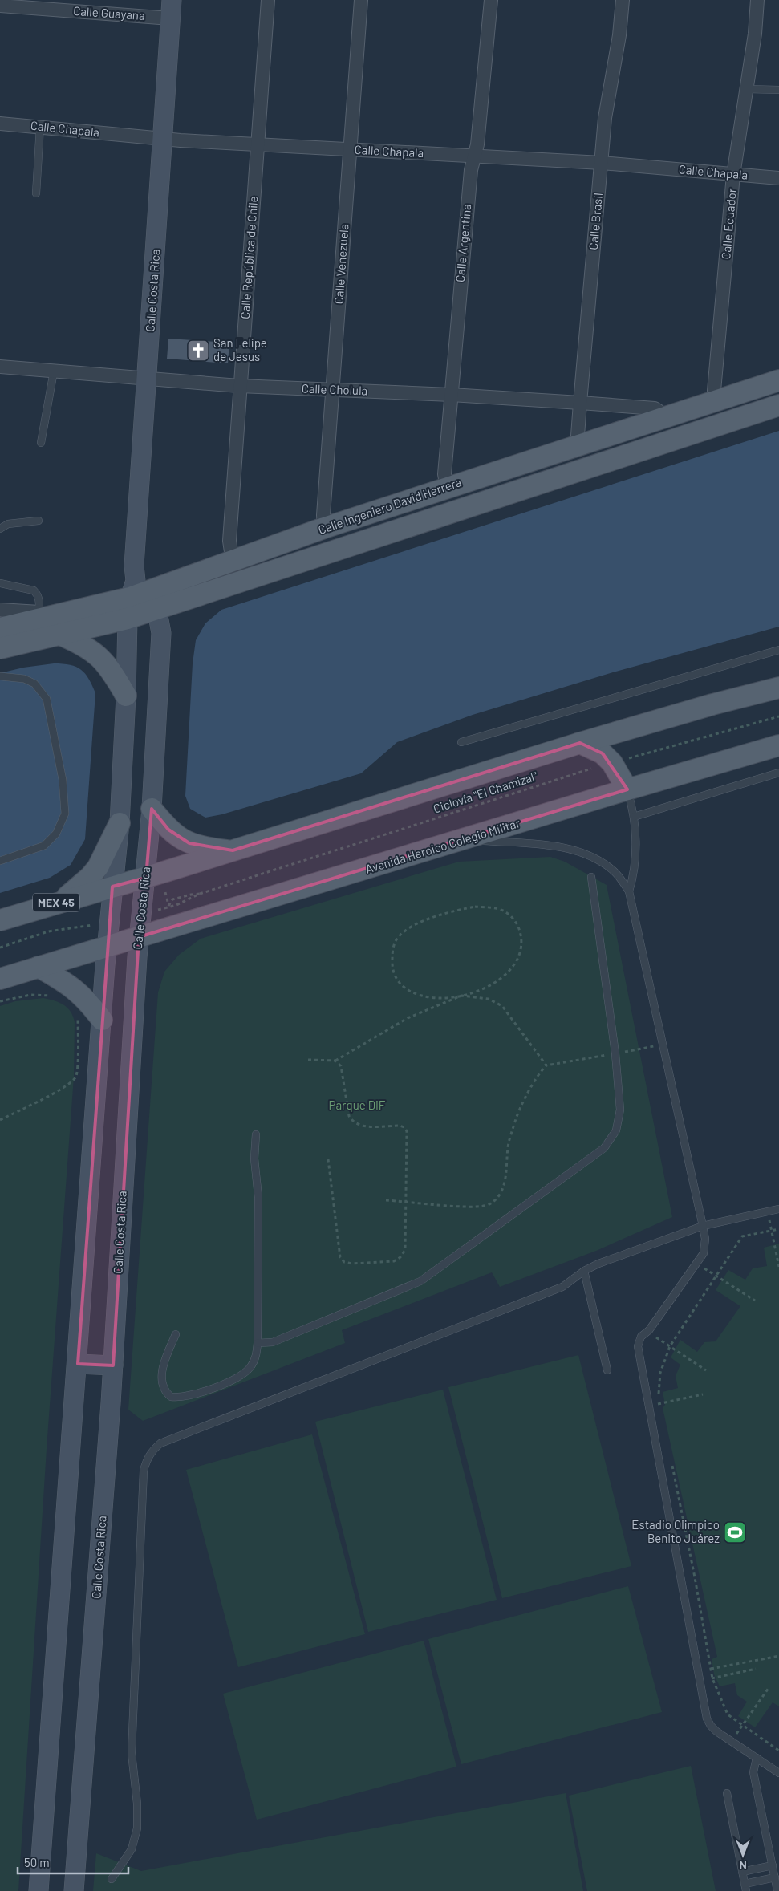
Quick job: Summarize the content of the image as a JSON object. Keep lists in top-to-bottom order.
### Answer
{
  "streets": {
    "main road": [
      "Calle Costa Rica",
      "Calle Ingeniero David Herrera",
      "Avenida Heroico Colegio Militar",
      "MEX 45"
    ],
    "street": [
      "Calle Guayana",
      "Calle Chapala",
      "Calle Brasil",
      "Calle Ecuador",
      "Calle Argentina",
      "Calle República de Chile",
      "Calle Venezuela",
      "Calle Cholula"
    ],
    "path": ["Ciclovía \"El Chamizal\""]
  },
  "crossings": [
    ["Calle Guayana", "Calle Costa Rica"],
    ["Calle Chapala", "Calle Brasil"],
    ["Calle Chapala", "Calle Ecuador"],
    ["Calle Chapala", "Calle Argentina"],
    ["Calle Chapala", "Calle República de Chile"],
    ["Calle Chapala", "Calle Venezuela"],
    ["Calle Chapala", "Calle Costa Rica"],
    ["Calle Brasil", "Calle Cholula"],
    ["Calle Brasil", "Calle Ingeniero David Herrera"],
    ["Calle Ecuador", "Calle Ingeniero David Herrera"],
    ["Calle Argentina", "Calle Cholula"],
    ["Calle Argentina", "Calle Ingeniero David Herrera"],
    ["Calle República de Chile", "Calle Cholula"],
    ["Calle República de Chile", "Calle Ingeniero David Herrera"],
    ["Calle Venezuela", "Calle Cholula"],
    ["Calle Venezuela", "Calle Ingeniero David Herrera"],
    ["Calle Costa Rica", "Calle Cholula"],
    ["Calle Costa Rica", "Calle Ingeniero David Herrera"],
    ["Calle Costa Rica", "Avenida Heroico Colegio Militar"],
    ["Calle Cholula", "Calle Ingeniero David Herrera"]
  ],
  "parks": ["Parque DIF"],
  "places": {
    "church": ["San Felipe de Jesus"],
    "sports": ["Estadio Olimpico Benito Juárez"]
  },
  "scale_bar": "50 m",
  "north": "bottom"
}
